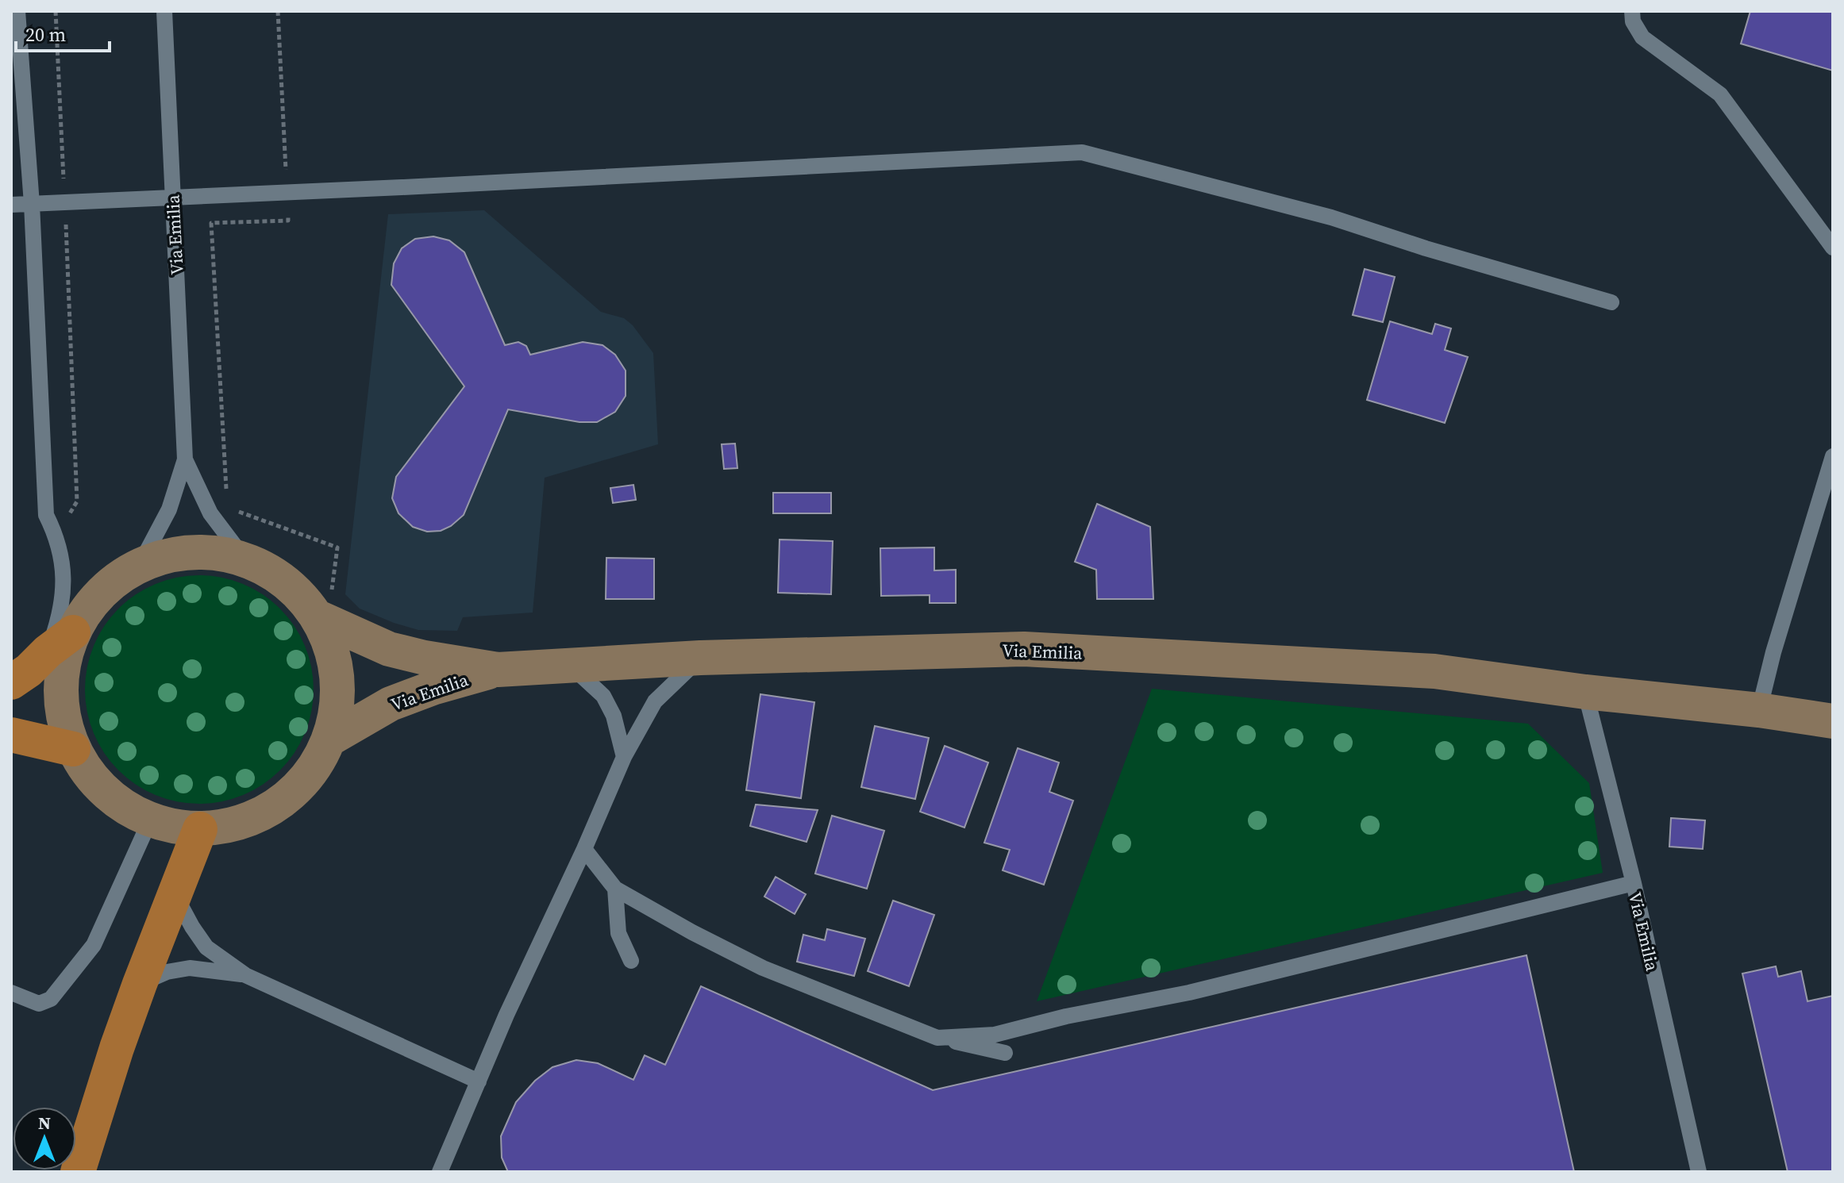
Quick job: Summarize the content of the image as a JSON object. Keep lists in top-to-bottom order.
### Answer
{
  "streets": {
    "main road": ["Via Emilia"]
  },
  "scale_bar": "20 m",
  "north": "top"
}
